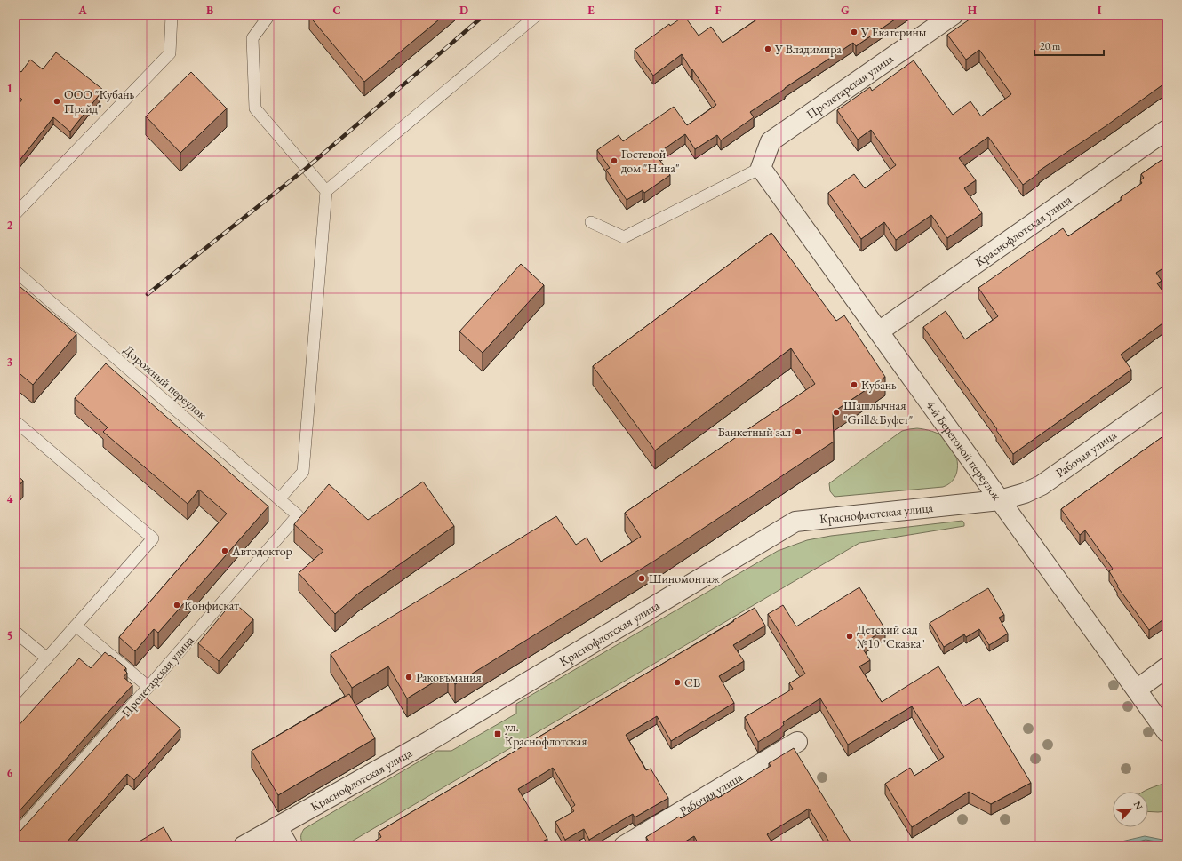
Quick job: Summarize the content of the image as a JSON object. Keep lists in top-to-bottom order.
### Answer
{
  "streets": {
    "street": [
      "Пролетарская улица",
      "Краснофлотская улица",
      "4-й Береговой переулок",
      "Рабочая улица"
    ],
    "lane": ["Дорожный переулок"]
  },
  "crossings": [
    ["Пролетарская улица", "Дорожный переулок"],
    ["Пролетарская улица", "4-й Береговой переулок"],
    ["Краснофлотская улица", "4-й Береговой переулок"],
    ["Краснофлотская улица", "Рабочая улица"],
    ["4-й Береговой переулок", "Рабочая улица"]
  ],
  "places": {
    "other": [
      "У Екатерины",
      "У Владимира",
      "ООО \"Кубань Прайд\"",
      "Гостевой дом \"Нина\"",
      "Кубань",
      "Шашлычная \"Grill&Буфет\"",
      "Банкетный зал",
      "Автодоктор",
      "Шиномонтаж",
      "Конфискат",
      "Детский сад №10 \"Сказка\"",
      "Раковъмания",
      "СВ"
    ],
    "transit": ["ул. Краснофлотская"]
  },
  "scale_bar": "20 m",
  "north": "top right",
  "grid": {
    "columns": [
      "A",
      "B",
      "C",
      "D",
      "E",
      "F",
      "G",
      "H",
      "I"
    ],
    "rows": [
      "1",
      "2",
      "3",
      "4",
      "5",
      "6"
    ]
  }
}
